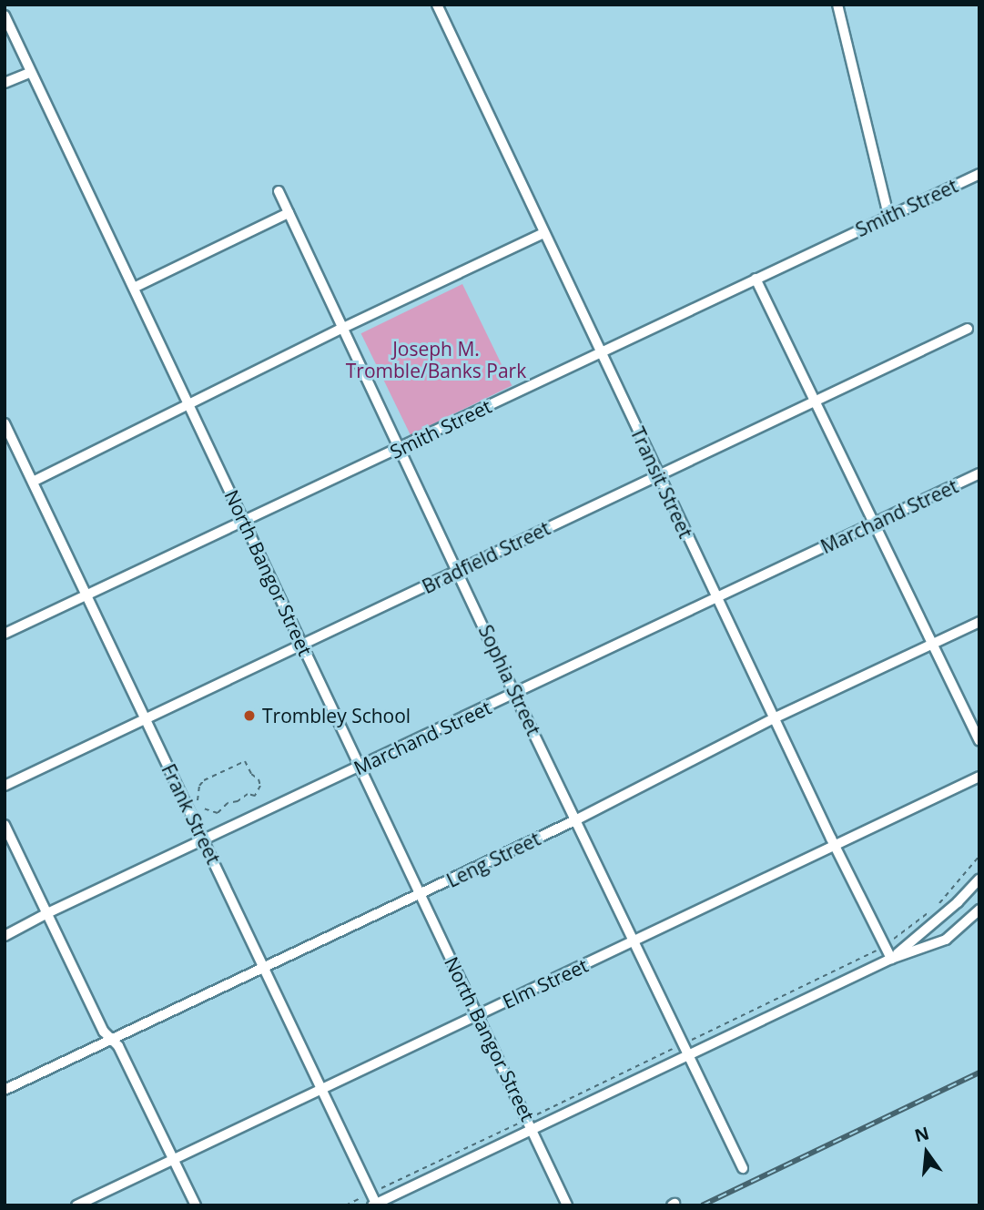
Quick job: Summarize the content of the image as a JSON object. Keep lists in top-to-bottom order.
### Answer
{
  "streets": {
    "street": [
      "Smith Street",
      "Transit Street",
      "Marchand Street",
      "Bradfield Street",
      "North Bangor Street",
      "Sophia Street",
      "Frank Street",
      "Leng Street",
      "Elm Street"
    ]
  },
  "crossings": [
    ["Smith Street", "Transit Street"],
    ["Smith Street", "North Bangor Street"],
    ["Smith Street", "Sophia Street"],
    ["Smith Street", "Frank Street"],
    ["Transit Street", "Marchand Street"],
    ["Transit Street", "Bradfield Street"],
    ["Transit Street", "Leng Street"],
    ["Transit Street", "Elm Street"],
    ["Marchand Street", "North Bangor Street"],
    ["Marchand Street", "Sophia Street"],
    ["Marchand Street", "Frank Street"],
    ["Bradfield Street", "North Bangor Street"],
    ["Bradfield Street", "Sophia Street"],
    ["Bradfield Street", "Frank Street"],
    ["North Bangor Street", "Leng Street"],
    ["North Bangor Street", "Elm Street"],
    ["Sophia Street", "Leng Street"],
    ["Sophia Street", "Elm Street"],
    ["Frank Street", "Leng Street"],
    ["Frank Street", "Elm Street"]
  ],
  "parks": ["Joseph M. Tromble/Banks Park"],
  "places": ["Trombley School"],
  "north": "top"
}
